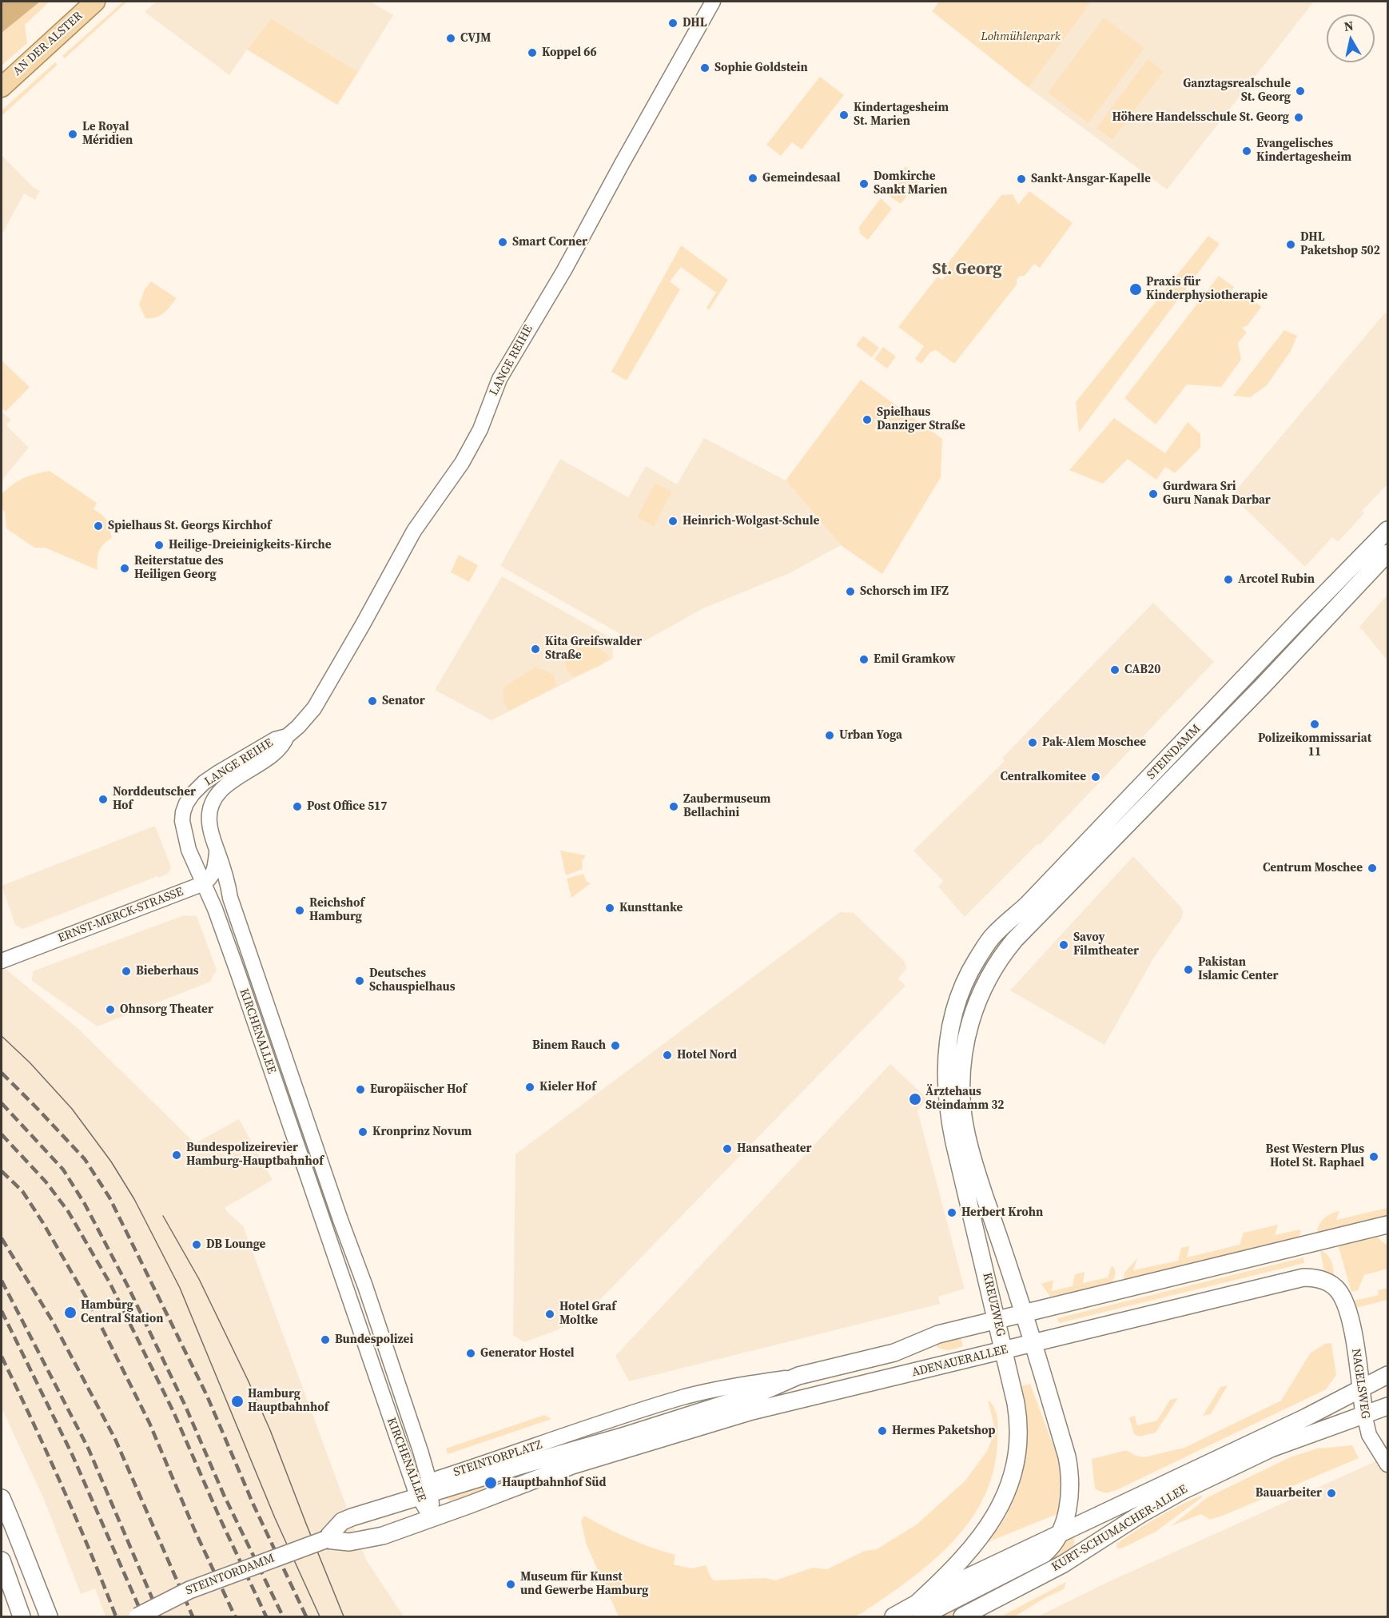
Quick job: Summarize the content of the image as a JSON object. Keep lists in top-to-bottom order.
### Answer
{
  "streets": {
    "main road": [
      "AN DER ALSTER",
      "STEINDAMM",
      "KREUZWEG",
      "ADENAUERALLEE",
      "NAGELSWEG",
      "STEINTORPLATZ",
      "KURT-SCHUMACHER-ALLEE",
      "STEINTORDAMM"
    ],
    "street": ["LANGE REIHE", "ERNST-MERCK-STRASSE", "KIRCHENALLEE"]
  },
  "crossings": [
    ["LANGE REIHE", "KIRCHENALLEE"],
    ["STEINDAMM", "KREUZWEG"],
    ["ERNST-MERCK-STRASSE", "KIRCHENALLEE"],
    ["KIRCHENALLEE", "STEINTORPLATZ"],
    ["KIRCHENALLEE", "STEINTORDAMM"],
    ["KREUZWEG", "ADENAUERALLEE"],
    ["KREUZWEG", "KURT-SCHUMACHER-ALLEE"],
    ["ADENAUERALLEE", "NAGELSWEG"],
    ["ADENAUERALLEE", "STEINTORPLATZ"],
    ["NAGELSWEG", "KURT-SCHUMACHER-ALLEE"],
    ["STEINTORPLATZ", "STEINTORDAMM"]
  ],
  "districts": ["St. Georg"],
  "parks": ["Lohmühlenpark"],
  "places": [
    "DHL",
    "CVJM",
    "Koppel 66",
    "Sophie Goldstein",
    "Ganztagsrealschule St. Georg",
    "Kindertagesheim St. Marien",
    "Höhere Handelsschule St. Georg",
    "Le Royal Méridien",
    "Evangelisches Kindertagesheim",
    "Gemeindesaal",
    "Sankt-Ansgar-Kapelle",
    "Domkirche Sankt Marien",
    "Smart Corner",
    "DHL Paketshop 502",
    "Praxis für Kinderphysiotherapie",
    "Spielhaus Danziger Straße",
    "Gurdwara Sri Guru Nanak Darbar",
    "Heinrich-Wolgast-Schule",
    "Spielhaus St. Georgs Kirchhof",
    "Heilige-Dreieinigkeits-Kirche",
    "Reiterstatue des Heiligen Georg",
    "Arcotel Rubin",
    "Schorsch im IFZ",
    "Kita Greifswalder Straße",
    "Emil Gramkow",
    "CAB20",
    "Senator",
    "Polizeikommissariat 11",
    "Urban Yoga",
    "Pak-Alem Moschee",
    "Centralkomitee",
    "Norddeutscher Hof",
    "Post Office 517",
    "Zaubermuseum Bellachini",
    "Centrum Moschee",
    "Kunsttanke",
    "Reichshof Hamburg",
    "Savoy Filmtheater",
    "Pakistan Islamic Center",
    "Bieberhaus",
    "Deutsches Schauspielhaus",
    "Ohnsorg Theater",
    "Binem Rauch",
    "Hotel Nord",
    "Kieler Hof",
    "Europäischer Hof",
    "Ärztehaus Steindamm 32",
    "Kronprinz Novum",
    "Hansatheater",
    "Bundespolizeirevier Hamburg-Hauptbahnhof",
    "Best Western Plus Hotel St. Raphael",
    "Herbert Krohn",
    "DB Lounge",
    "Hamburg Central Station",
    "Hotel Graf Moltke",
    "Bundespolizei",
    "Generator Hostel",
    "Hamburg Hauptbahnhof",
    "Hermes Paketshop",
    "Hauptbahnhof Süd",
    "Bauarbeiter",
    "Museum für Kunst und Gewerbe Hamburg"
  ],
  "north": "top"
}
